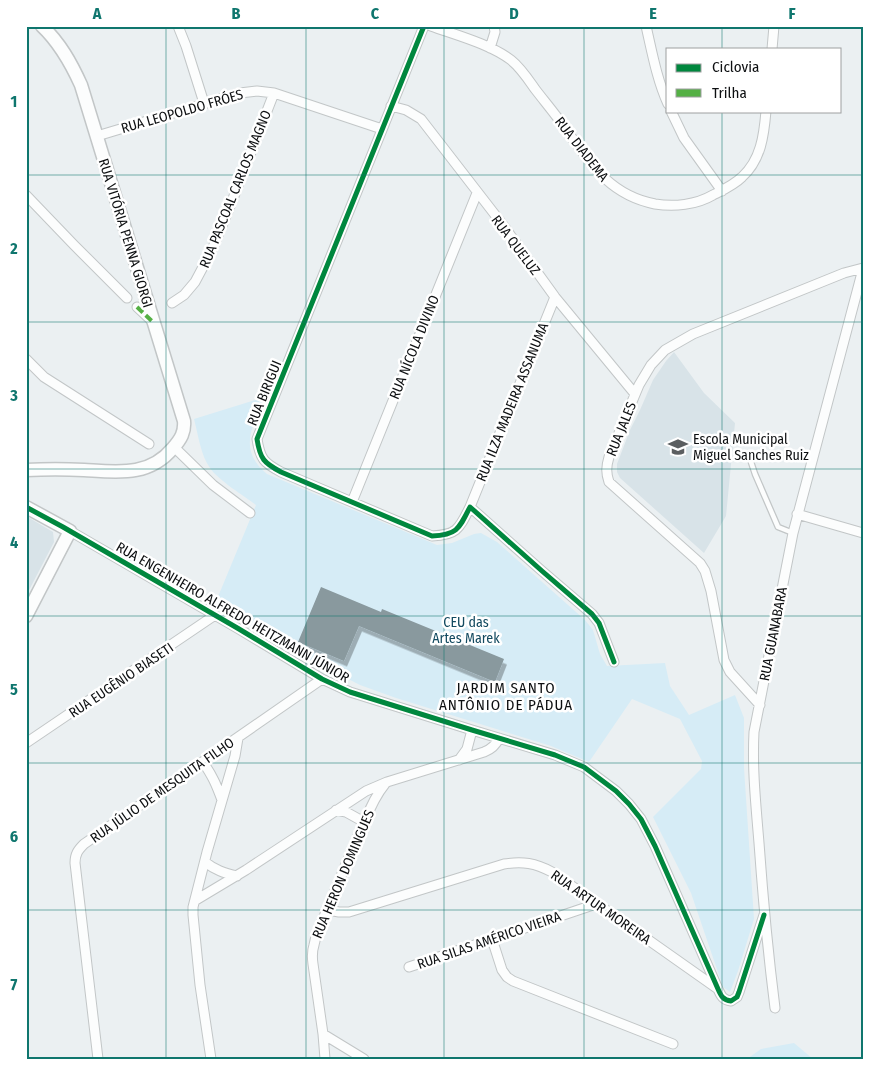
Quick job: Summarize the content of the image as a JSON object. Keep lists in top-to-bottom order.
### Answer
{
  "streets": {
    "street": [
      "RUA LEOPOLDO FRÓES",
      "RUA DIADEMA",
      "RUA PASCOAL CARLOS MAGNO",
      "RUA VITÓRIA PENNA GIORGI",
      "RUA QUELUZ",
      "RUA NÍCOLA DIVINO",
      "RUA BIRIGUI",
      "RUA ILZA MADEIRA ASSANUMA",
      "RUA JALES",
      "RUA ENGENHEIRO ALFREDO HEITZMANN JÚNIOR",
      "RUA GUANABARA",
      "RUA EUGÊNIO BIASETI",
      "RUA JÚLIO DE MESQUITA FILHO",
      "RUA HERON DOMINGUES",
      "RUA ARTUR MOREIRA",
      "RUA SILAS AMÉRICO VIEIRA"
    ]
  },
  "crossings": [
    ["RUA LEOPOLDO FRÓES", "RUA PASCOAL CARLOS MAGNO"],
    ["RUA LEOPOLDO FRÓES", "RUA VITÓRIA PENNA GIORGI"],
    ["RUA LEOPOLDO FRÓES", "RUA BIRIGUI"],
    ["RUA QUELUZ", "RUA NÍCOLA DIVINO"],
    ["RUA QUELUZ", "RUA BIRIGUI"],
    ["RUA QUELUZ", "RUA ILZA MADEIRA ASSANUMA"],
    ["RUA QUELUZ", "RUA JALES"],
    ["RUA NÍCOLA DIVINO", "RUA BIRIGUI"],
    ["RUA BIRIGUI", "RUA ILZA MADEIRA ASSANUMA"],
    ["RUA JALES", "RUA GUANABARA"],
    ["RUA ENGENHEIRO ALFREDO HEITZMANN JÚNIOR", "RUA EUGÊNIO BIASETI"],
    ["RUA ENGENHEIRO ALFREDO HEITZMANN JÚNIOR", "RUA JÚLIO DE MESQUITA FILHO"],
    ["RUA ENGENHEIRO ALFREDO HEITZMANN JÚNIOR", "RUA ARTUR MOREIRA"],
    ["RUA HERON DOMINGUES", "RUA ARTUR MOREIRA"],
    ["RUA ARTUR MOREIRA", "RUA SILAS AMÉRICO VIEIRA"]
  ],
  "districts": ["JARDIM SANTO ANTÔNIO DE PÁDUA"],
  "parks": ["CEU das Artes Marek"],
  "places": {
    "school or university": ["Escola Municipal Miguel Sanches Ruiz"]
  },
  "legend": ["Ciclovia", "Trilha"],
  "grid": {
    "columns": [
      "A",
      "B",
      "C",
      "D",
      "E",
      "F"
    ],
    "rows": [
      "1",
      "2",
      "3",
      "4",
      "5",
      "6",
      "7"
    ]
  }
}
